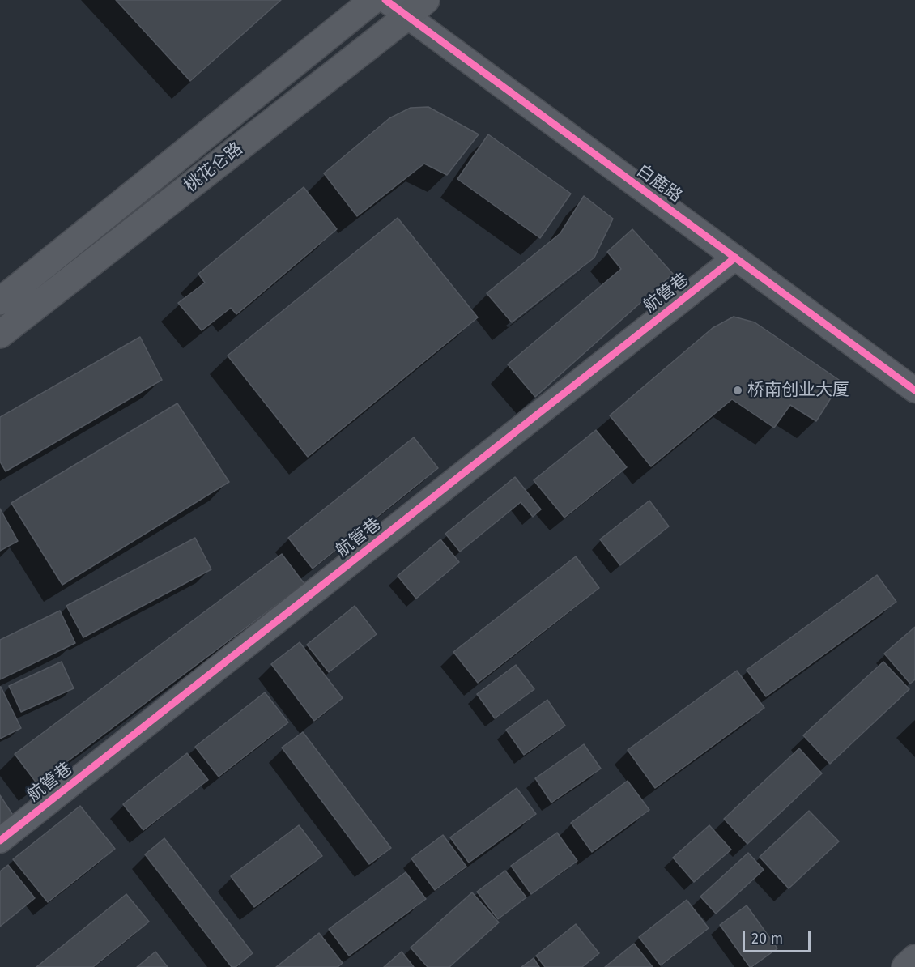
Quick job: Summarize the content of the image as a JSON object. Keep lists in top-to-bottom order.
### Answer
{
  "streets": {
    "main road": ["桃花仑路"],
    "street": ["白鹿路", "航管巷"]
  },
  "crossings": [
    ["桃花仑路", "白鹿路"],
    ["白鹿路", "航管巷"]
  ],
  "places": ["桥南创业大厦"],
  "scale_bar": "20 m"
}
